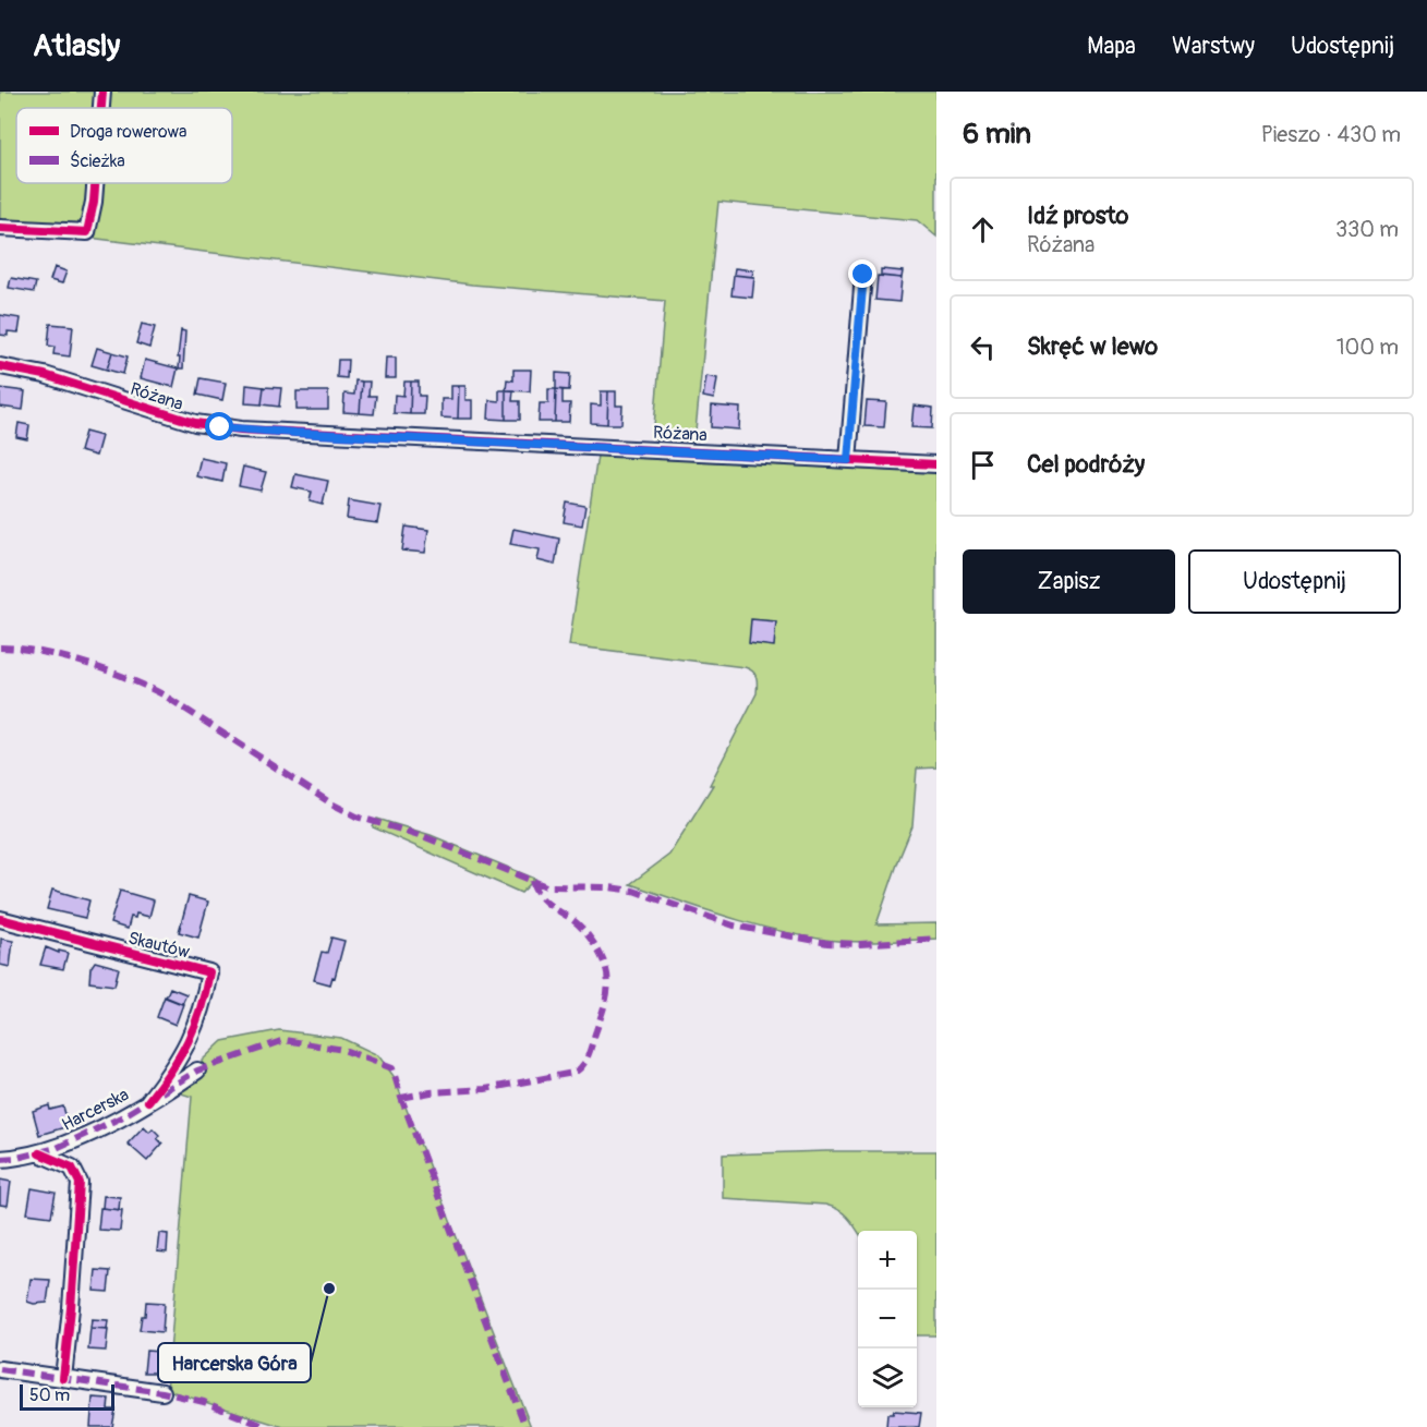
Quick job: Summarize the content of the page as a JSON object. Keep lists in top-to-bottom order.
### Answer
{
  "streets": {
    "street": ["Różana", "Skautów", "Harcerska"]
  },
  "crossings": [
    ["Skautów", "Harcerska"]
  ],
  "places": ["Harcerska Góra"],
  "legend": ["Droga rowerowa", "Ścieżka"],
  "scale_bar": "50 m",
  "page": {
    "header": "Atlasly",
    "nav": ["Mapa", "Warstwy", "Udostępnij"],
    "heading": ["6 min", "Pieszo · 430 m"],
    "list": [
      ["Idź prosto", "Różana", "330 m"],
      ["Skręć w lewo", "100 m"],
      "Cel podróży"
    ],
    "buttons": ["Zapisz", "Udostępnij"],
    "map_buttons": ["+", "−"],
    "scale": "50 m"
  }
}
